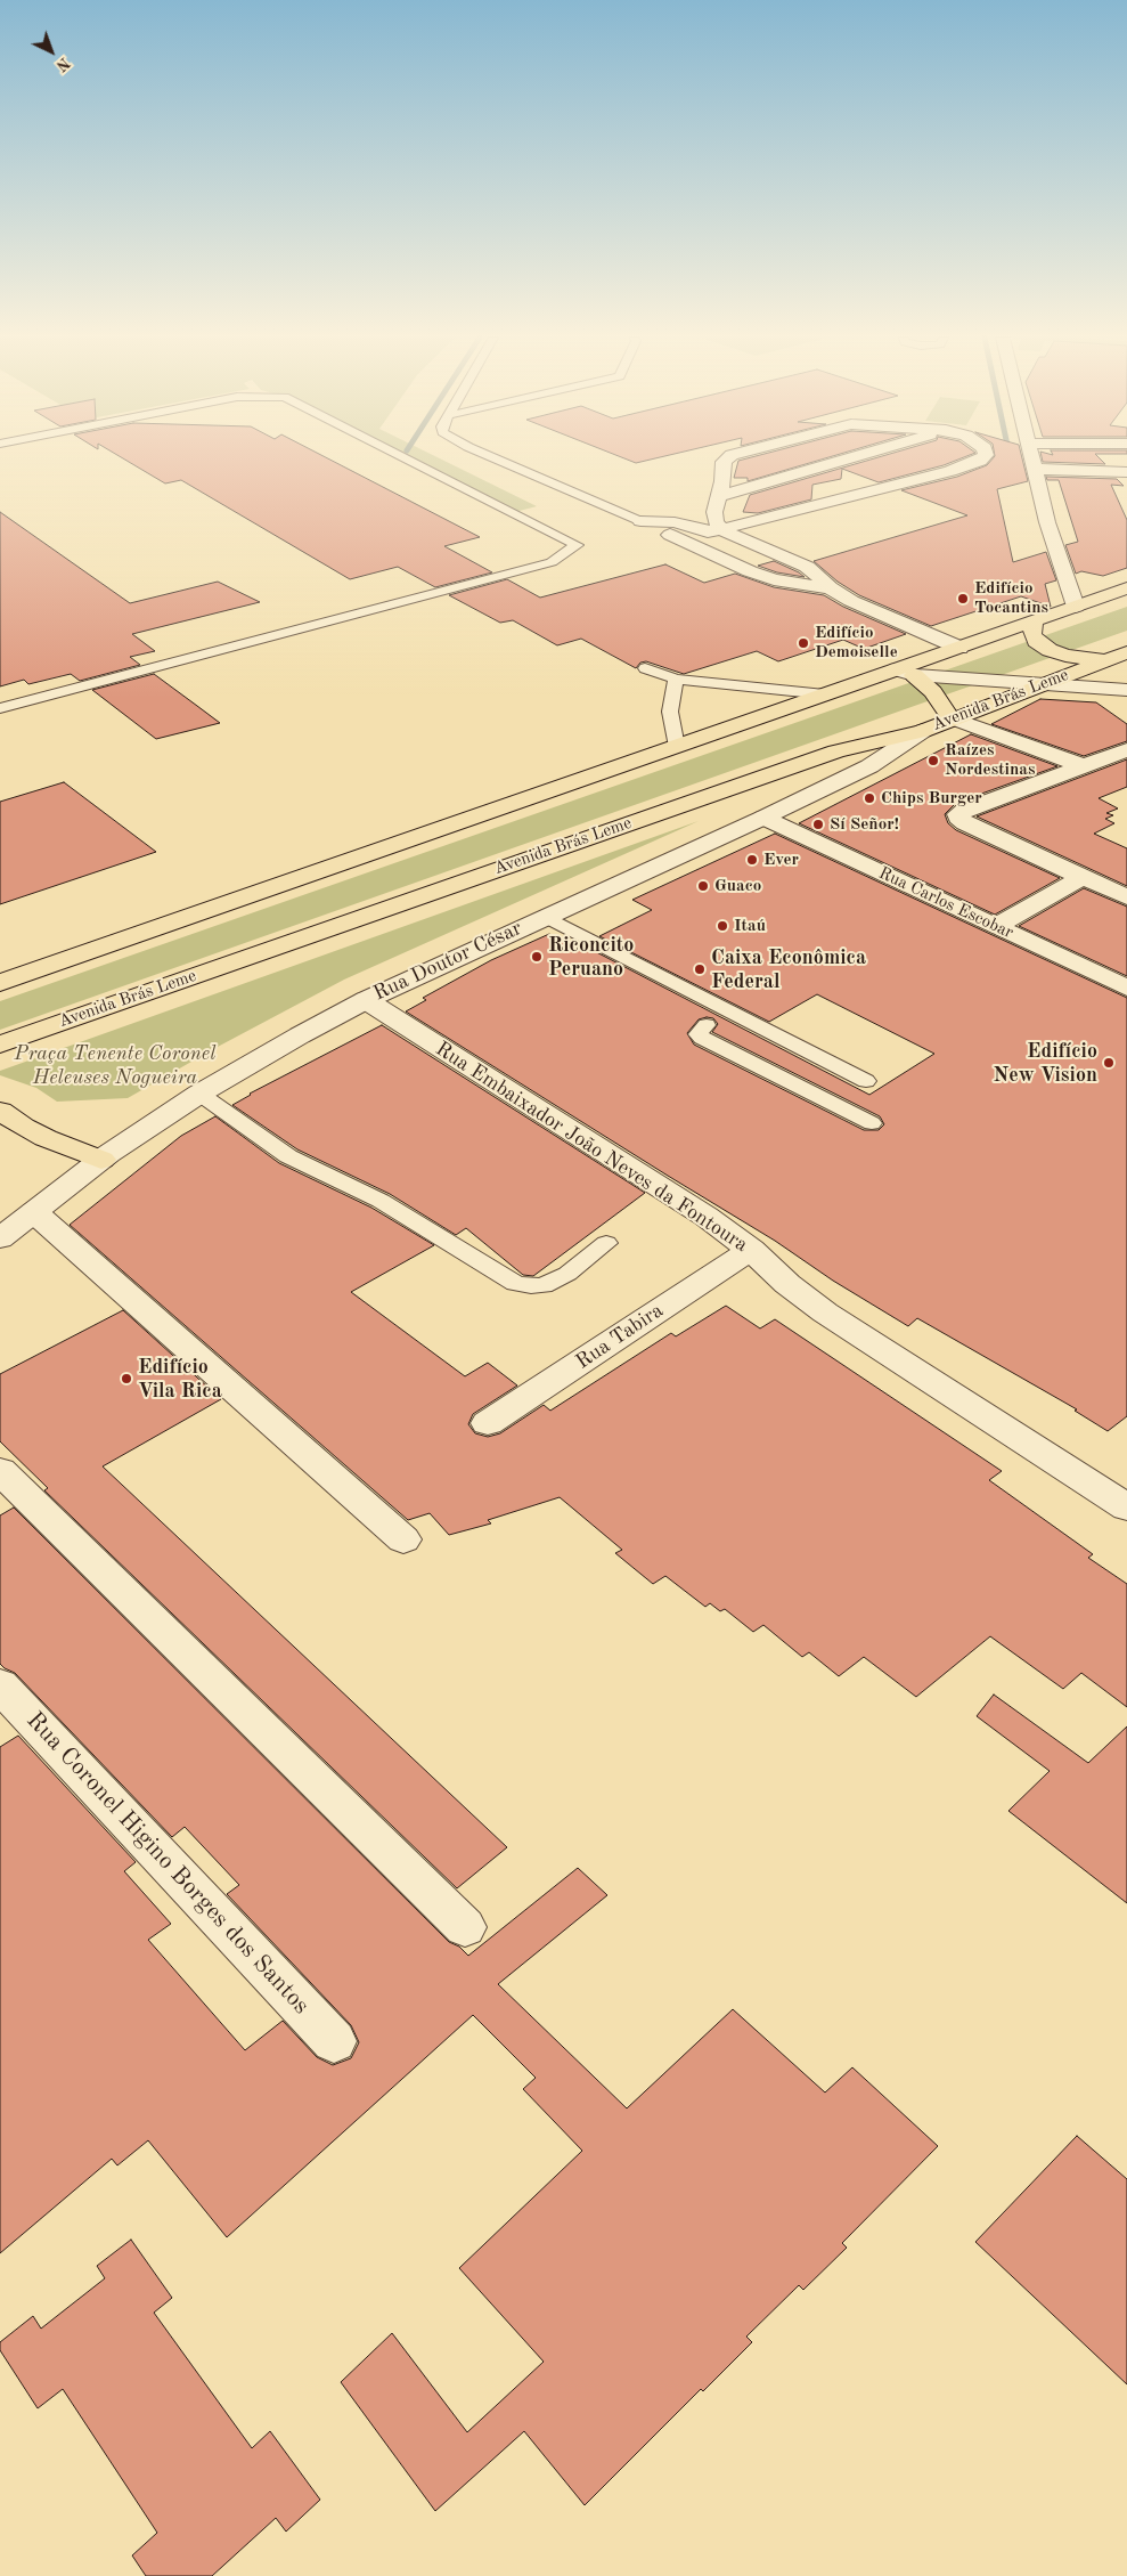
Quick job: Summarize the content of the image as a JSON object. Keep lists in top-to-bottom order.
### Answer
{
  "streets": {
    "main road": ["Avenida Brás Leme"],
    "street": [
      "Rua Carlos Escobar",
      "Rua Doutor César",
      "Rua Embaixador João Neves da Fontoura",
      "Rua Tabira",
      "Rua Coronel Higino Borges dos Santos"
    ]
  },
  "crossings": [
    ["Avenida Brás Leme", "Rua Doutor César"],
    ["Rua Carlos Escobar", "Rua Doutor César"],
    ["Rua Doutor César", "Rua Embaixador João Neves da Fontoura"],
    ["Rua Embaixador João Neves da Fontoura", "Rua Tabira"]
  ],
  "parks": ["Praça Tenente Coronel Heleuses Nogueira"],
  "places": [
    "Edifício Tocantins",
    "Edifício Demoiselle",
    "Raízes Nordestinas",
    "Chips Burger",
    "Sí Señor!",
    "Ever",
    "Guaco",
    "Itaú",
    "Riconcito Peruano",
    "Caixa Econômica Federal",
    "Edifício New Vision",
    "Edifício Vila Rica"
  ],
  "north": "bottom right"
}
